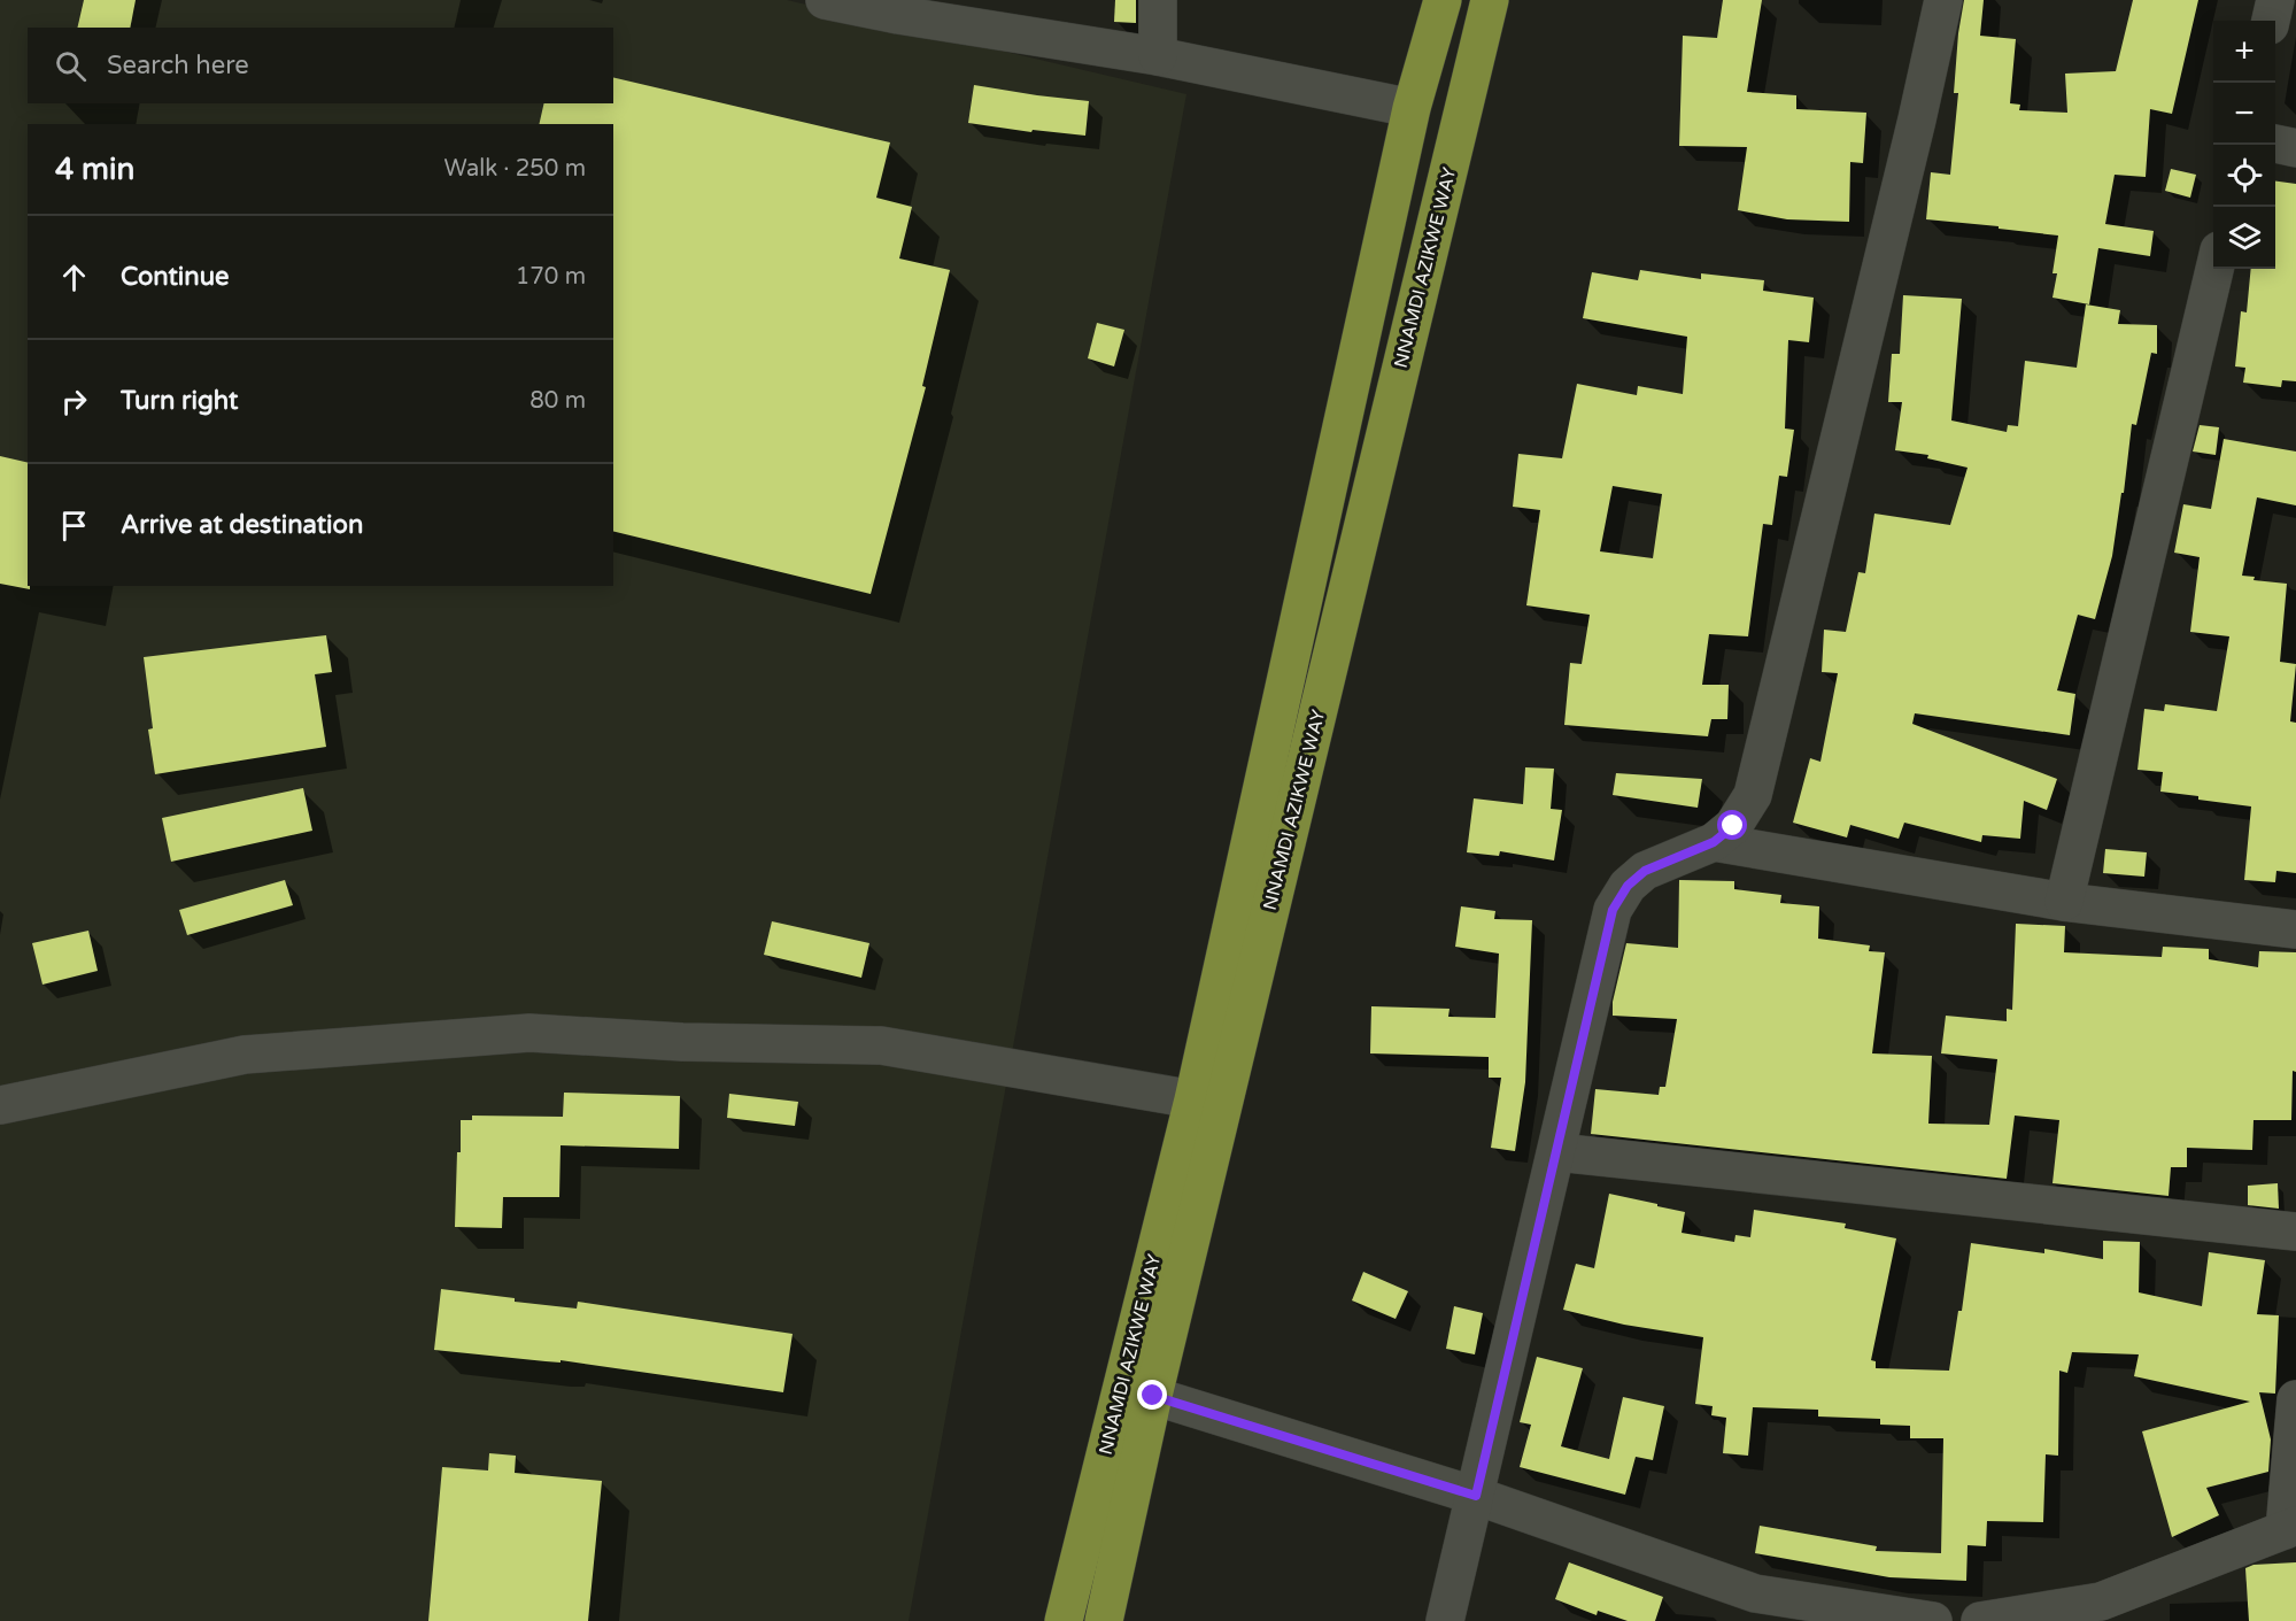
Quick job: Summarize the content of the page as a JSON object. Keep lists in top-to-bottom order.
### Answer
{
  "streets": {
    "highway": ["NNAMDI AZIKWE WAY"]
  },
  "page": {
    "map_buttons": ["+", "−"],
    "search": "Search here",
    "heading": ["4 min", "Walk · 250 m"],
    "list": [
      ["Continue", "170 m"],
      ["Turn right", "80 m"],
      "Arrive at destination"
    ]
  }
}
